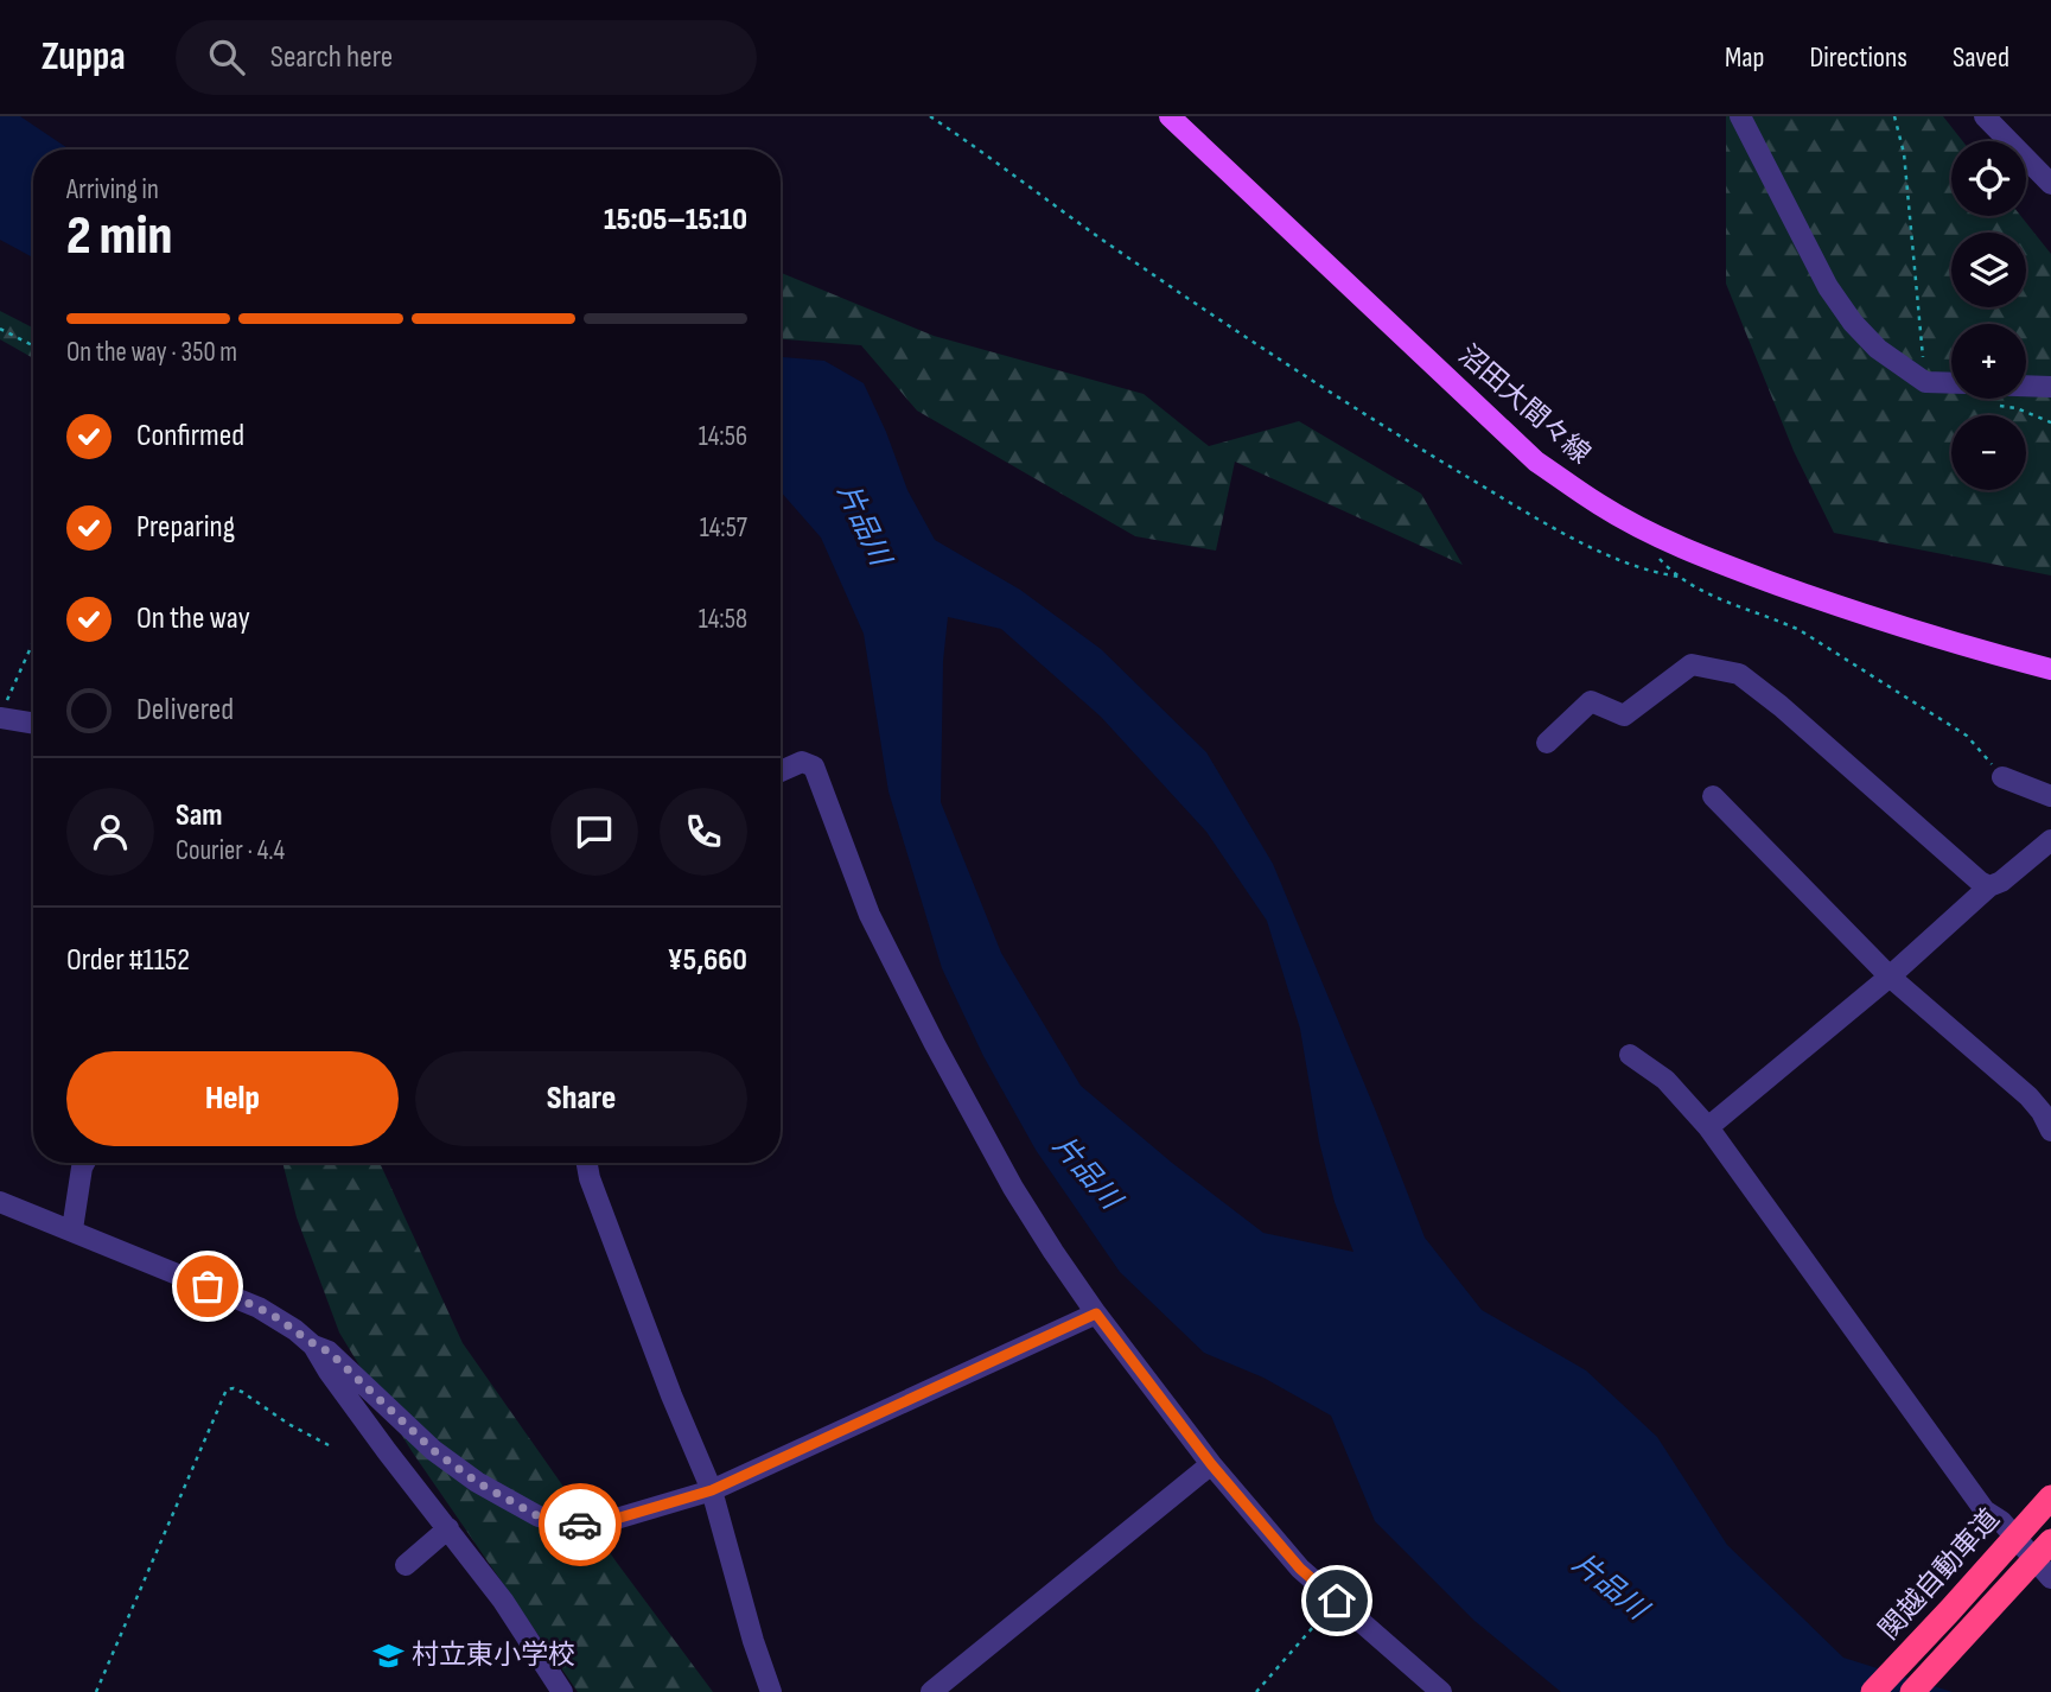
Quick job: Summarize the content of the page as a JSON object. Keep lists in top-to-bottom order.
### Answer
{
  "streets": {
    "highway": ["関越自動車道"],
    "main road": ["沼田大間々線"]
  },
  "water": ["片品川"],
  "places": {
    "school or university": ["村立東小学校"]
  },
  "page": {
    "header": "Zuppa",
    "search": "Search here",
    "nav": ["Map", "Directions", "Saved"],
    "map_buttons": ["+", "−"],
    "heading": ["2 min", "Arriving in", "15:05–15:10"],
    "panel": [
      "Sam",
      "Courier · 4.4",
      "Order #1152",
      "¥5,660"
    ],
    "bar": "On the way · 350 m",
    "list": [
      ["Confirmed", "14:56"],
      ["Preparing", "14:57"],
      ["On the way", "14:58"],
      "Delivered"
    ],
    "buttons": ["Help", "Share"]
  }
}
